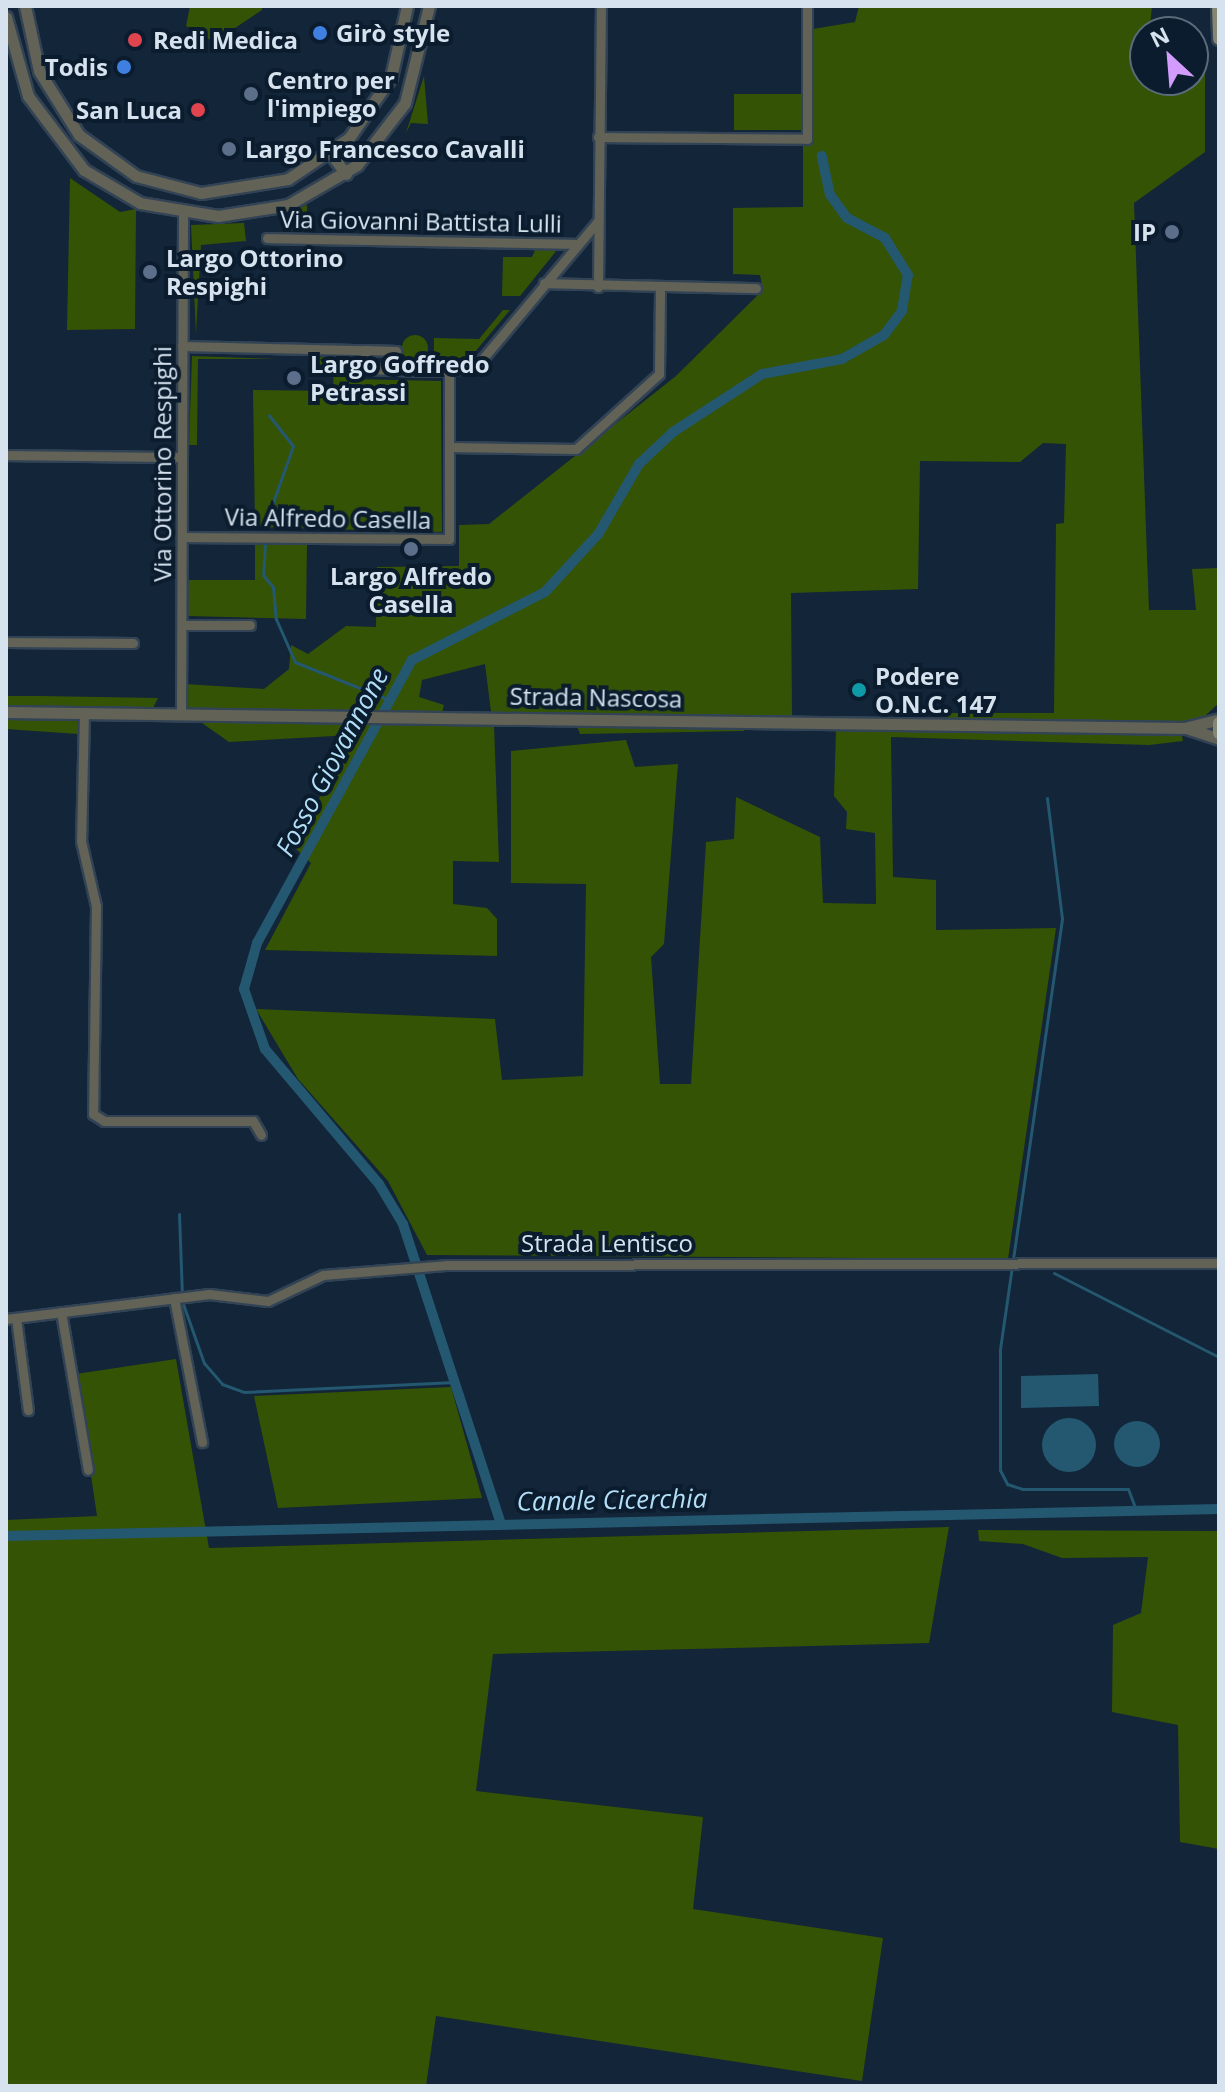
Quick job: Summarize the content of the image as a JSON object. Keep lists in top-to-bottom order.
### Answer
{
  "streets": {
    "street": [
      "Via Giovanni Battista Lulli",
      "Via Ottorino Respighi",
      "Via Alfredo Casella",
      "Strada Nascosa",
      "Strada Lentisco"
    ]
  },
  "crossings": [
    ["Via Ottorino Respighi", "Via Alfredo Casella"],
    ["Via Ottorino Respighi", "Strada Nascosa"]
  ],
  "water": ["Fosso Giovannone", "Canale Cicerchia"],
  "places": [
    "Girò style",
    "Redi Medica",
    "Todis",
    "Centro per l'impiego",
    "San Luca",
    "Largo Francesco Cavalli",
    "IP",
    "Largo Ottorino Respighi",
    "Largo Goffredo Petrassi",
    "Largo Alfredo Casella",
    "Podere O.N.C. 147"
  ],
  "north": "top left"
}
